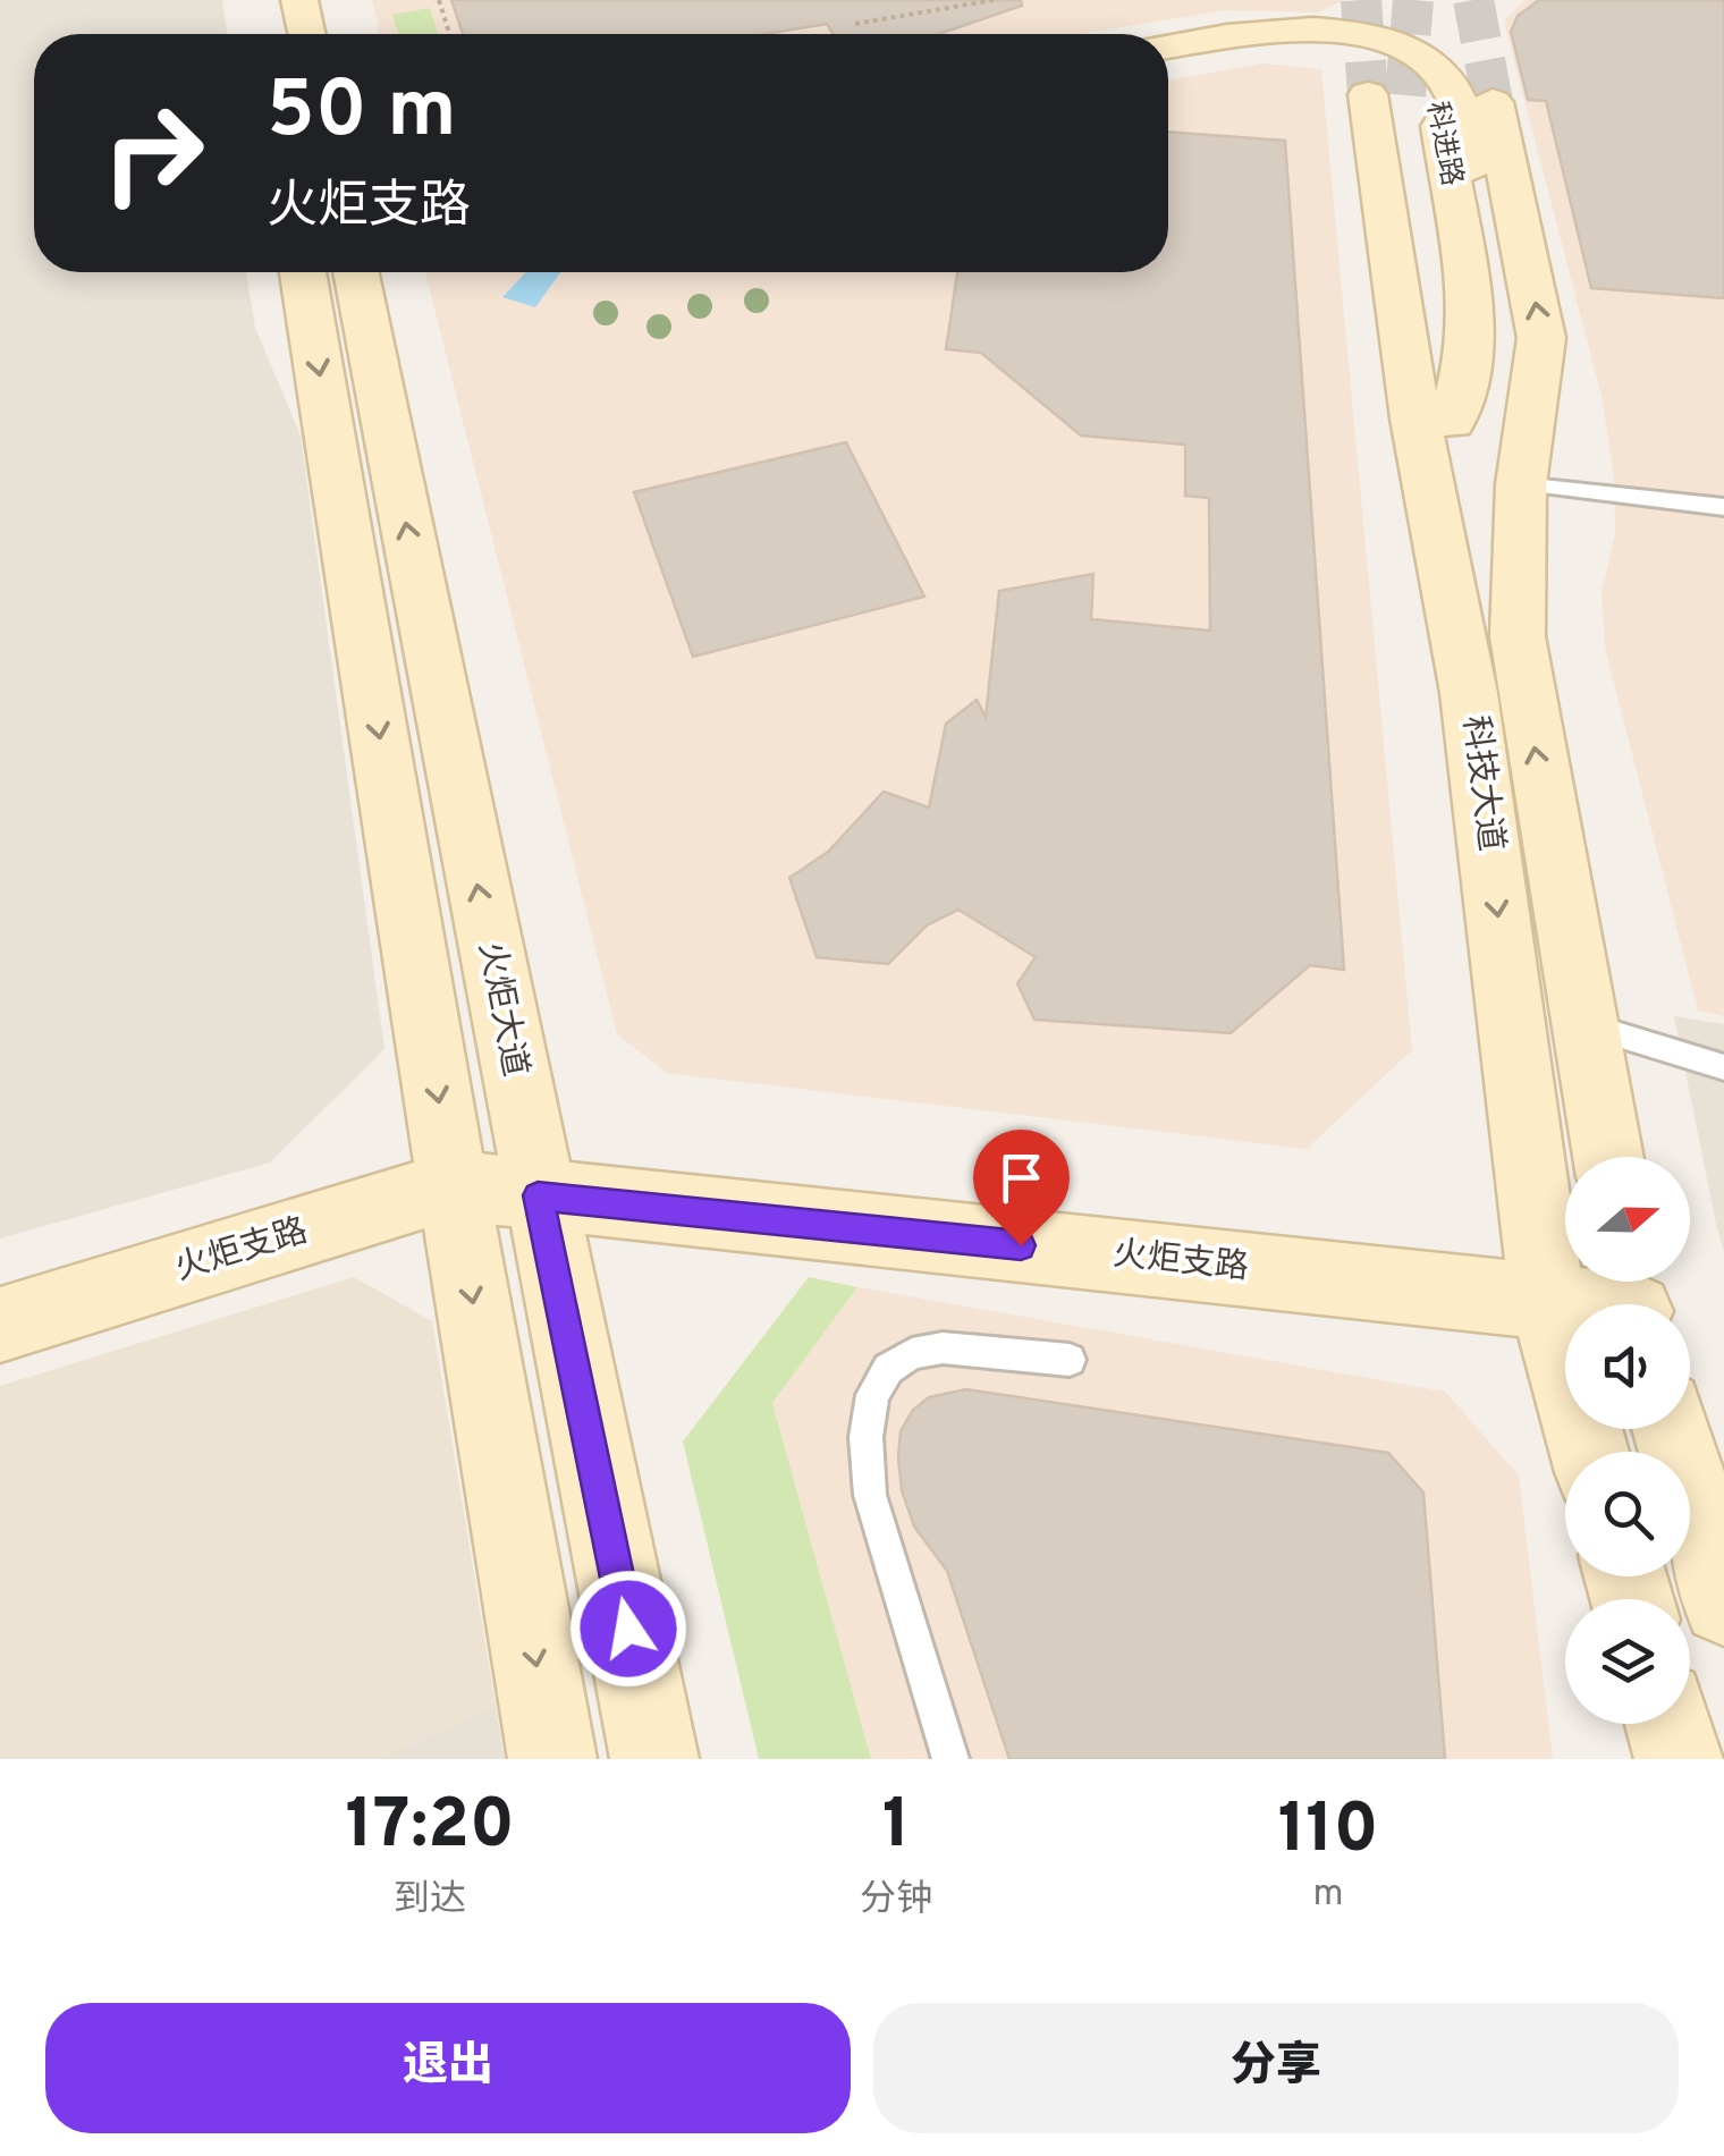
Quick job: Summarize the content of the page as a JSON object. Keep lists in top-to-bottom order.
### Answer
{
  "streets": {
    "main road": [
      "科进路",
      "科技大道",
      "火炬大道",
      "火炬支路"
    ]
  },
  "crossings": [
    ["科进路", "科技大道"],
    ["科技大道", "火炬支路"],
    ["火炬大道", "火炬支路"]
  ],
  "north": "right",
  "page": {
    "turn": ["50 m", "火炬支路"],
    "eta": [
      "17:20",
      "到达",
      "1",
      "分钟",
      "110",
      "m"
    ],
    "buttons": ["退出", "分享"]
  }
}
